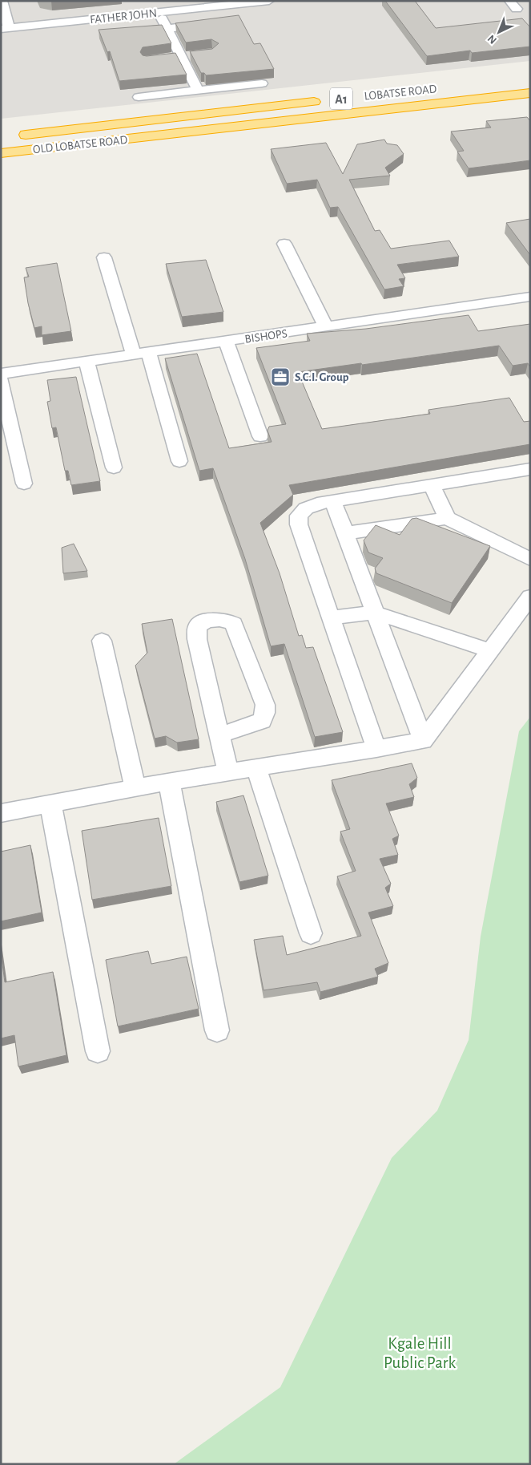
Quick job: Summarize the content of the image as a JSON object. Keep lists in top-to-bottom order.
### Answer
{
  "streets": {
    "highway": ["LOBATSE ROAD", "A1", "OLD LOBATSE ROAD"],
    "street": ["FATHER JOHN", "BISHOPS"]
  },
  "crossings": [
    ["LOBATSE ROAD", "OLD LOBATSE ROAD"]
  ],
  "parks": ["Kgale Hill Public Park"],
  "places": {
    "office": ["S.C.I. Group"]
  },
  "north": "bottom left"
}
